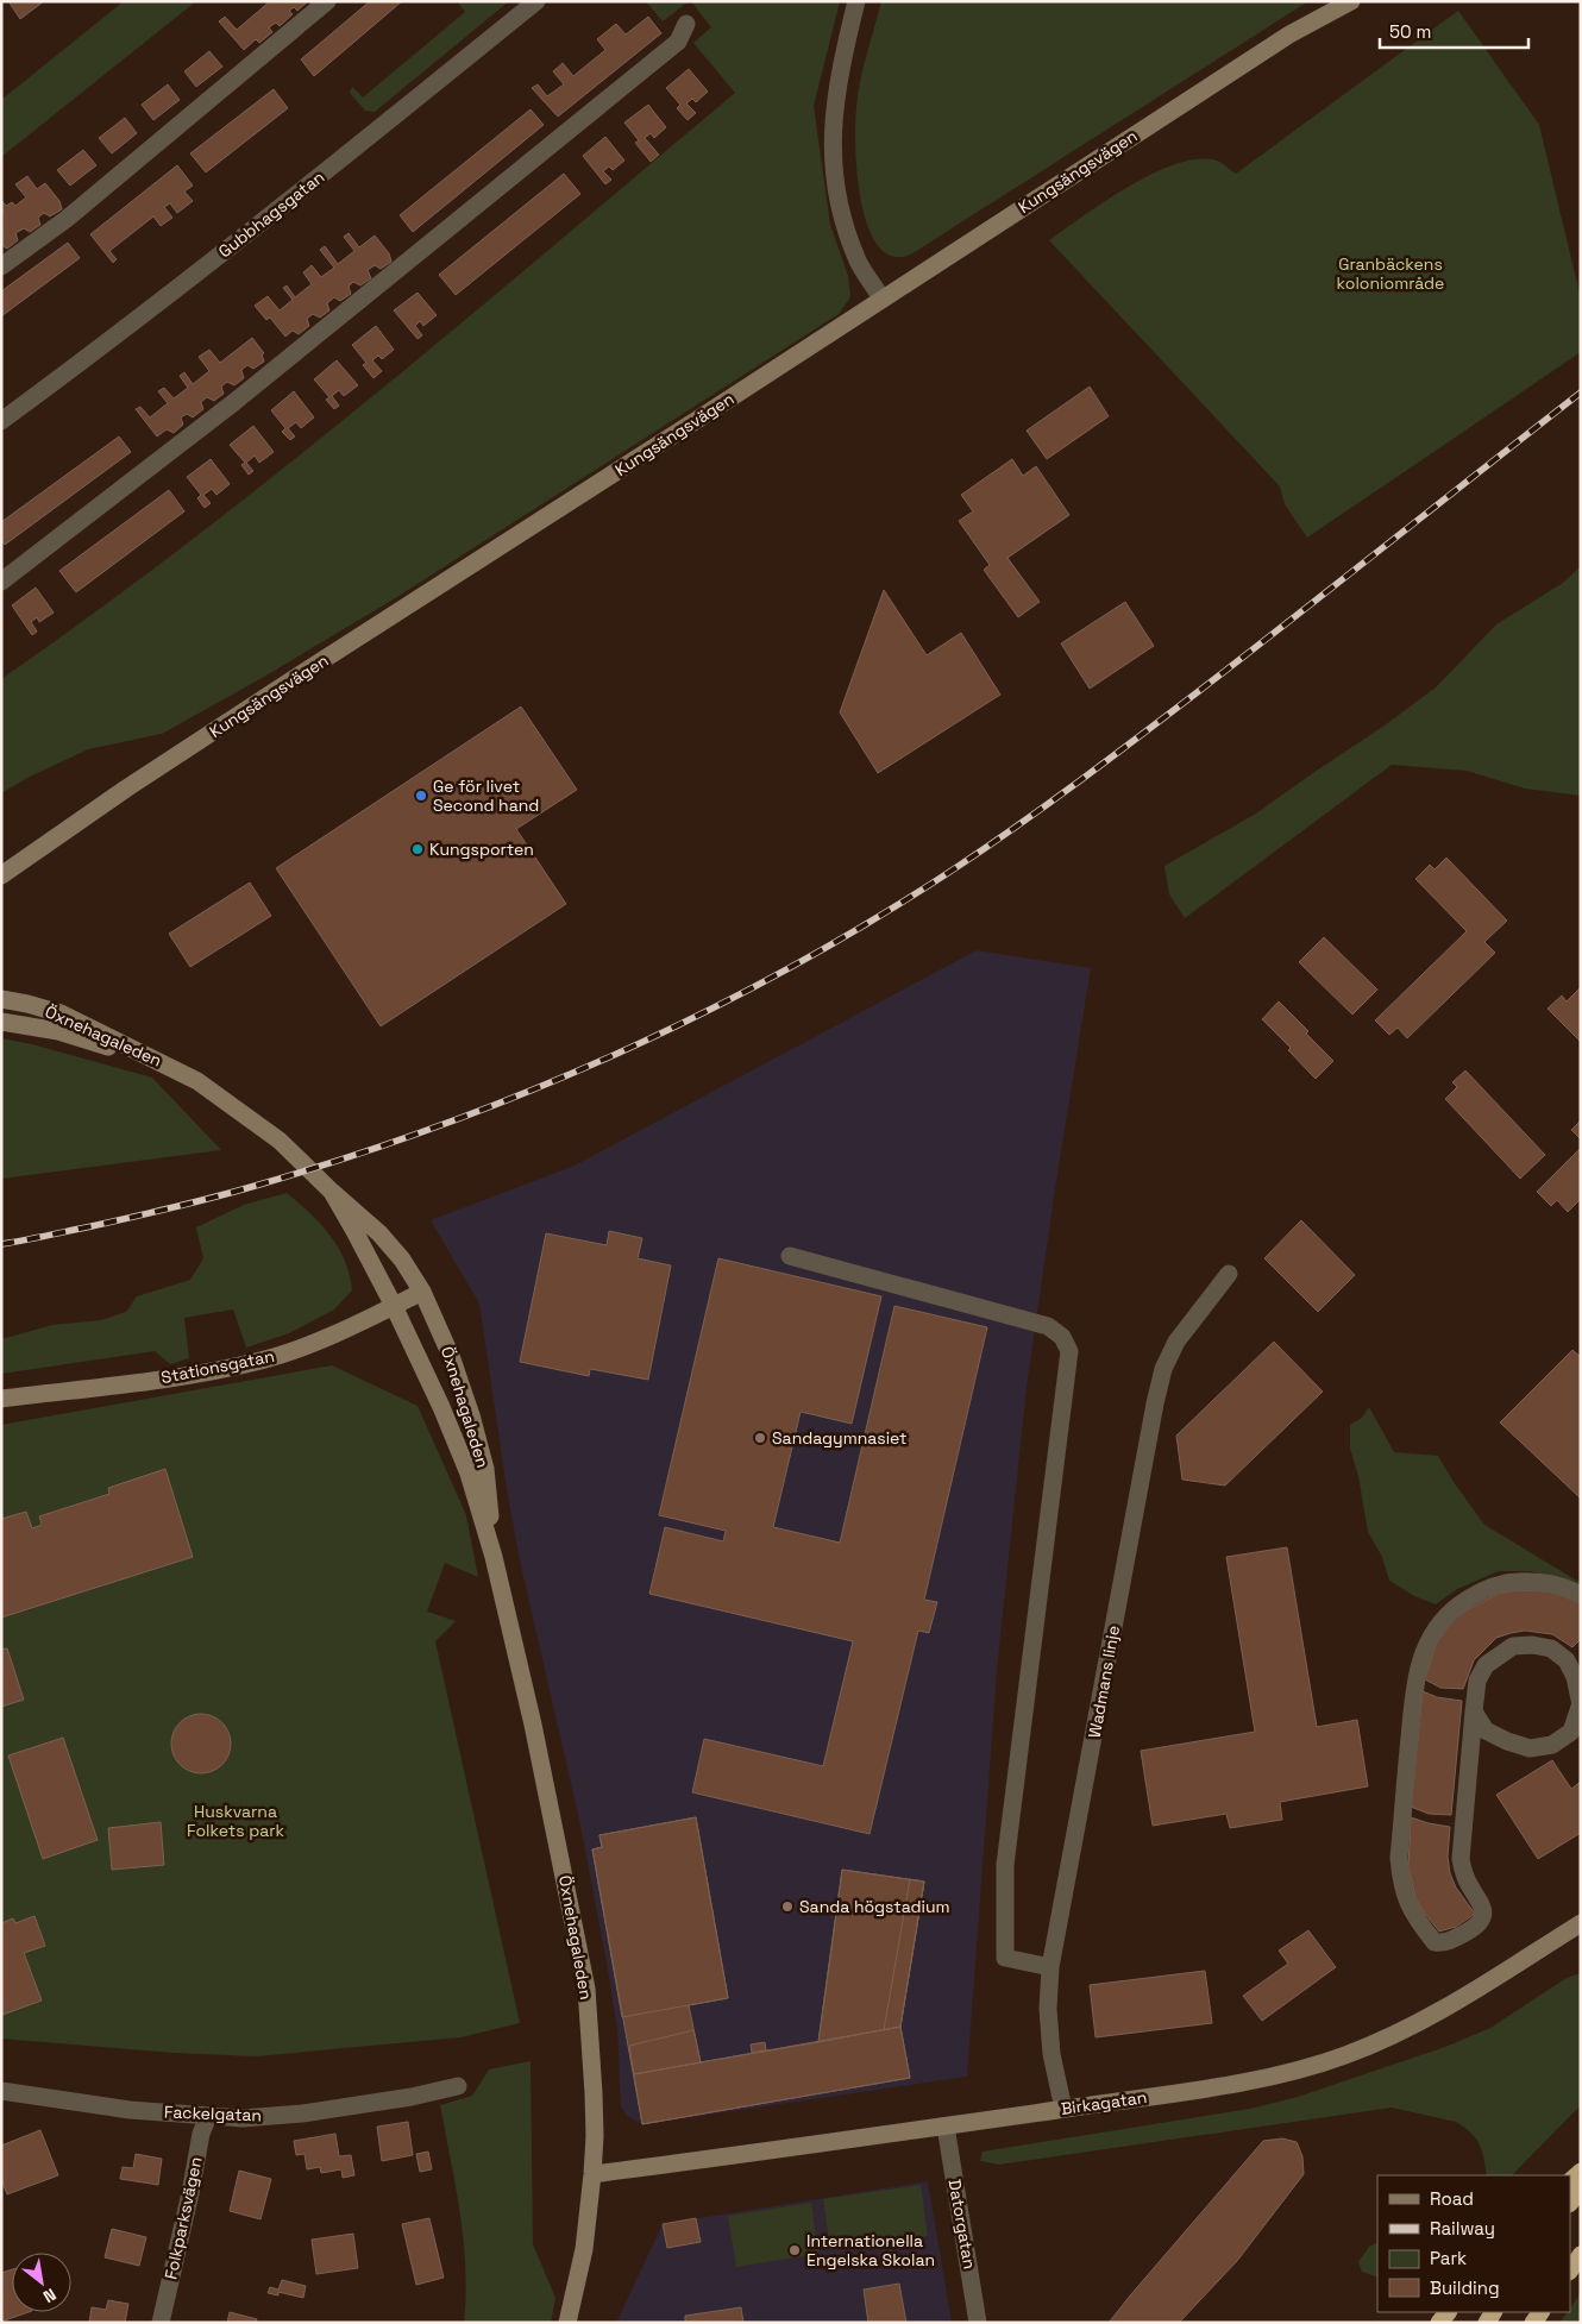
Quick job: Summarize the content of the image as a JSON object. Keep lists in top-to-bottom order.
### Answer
{
  "streets": {
    "street": [
      "Kungsängsvägen",
      "Gubbhagsgatan",
      "Öxnehagaleden",
      "Stationsgatan",
      "Wadmans linje",
      "Birkagatan",
      "Fackelgatan",
      "Folkparksvägen",
      "Datorgatan"
    ]
  },
  "crossings": [
    ["Öxnehagaleden", "Stationsgatan"],
    ["Öxnehagaleden", "Birkagatan"],
    ["Wadmans linje", "Birkagatan"],
    ["Birkagatan", "Datorgatan"],
    ["Fackelgatan", "Folkparksvägen"]
  ],
  "parks": ["Granbäckens koloniområde", "Huskvarna Folkets park"],
  "places": [
    "Ge för livet Second hand",
    "Kungsporten",
    "Sandagymnasiet",
    "Sanda högstadium",
    "Internationella Engelska Skolan"
  ],
  "legend": [
    "Road",
    "Railway",
    "Park",
    "Building"
  ],
  "scale_bar": "50 m",
  "north": "bottom right"
}
